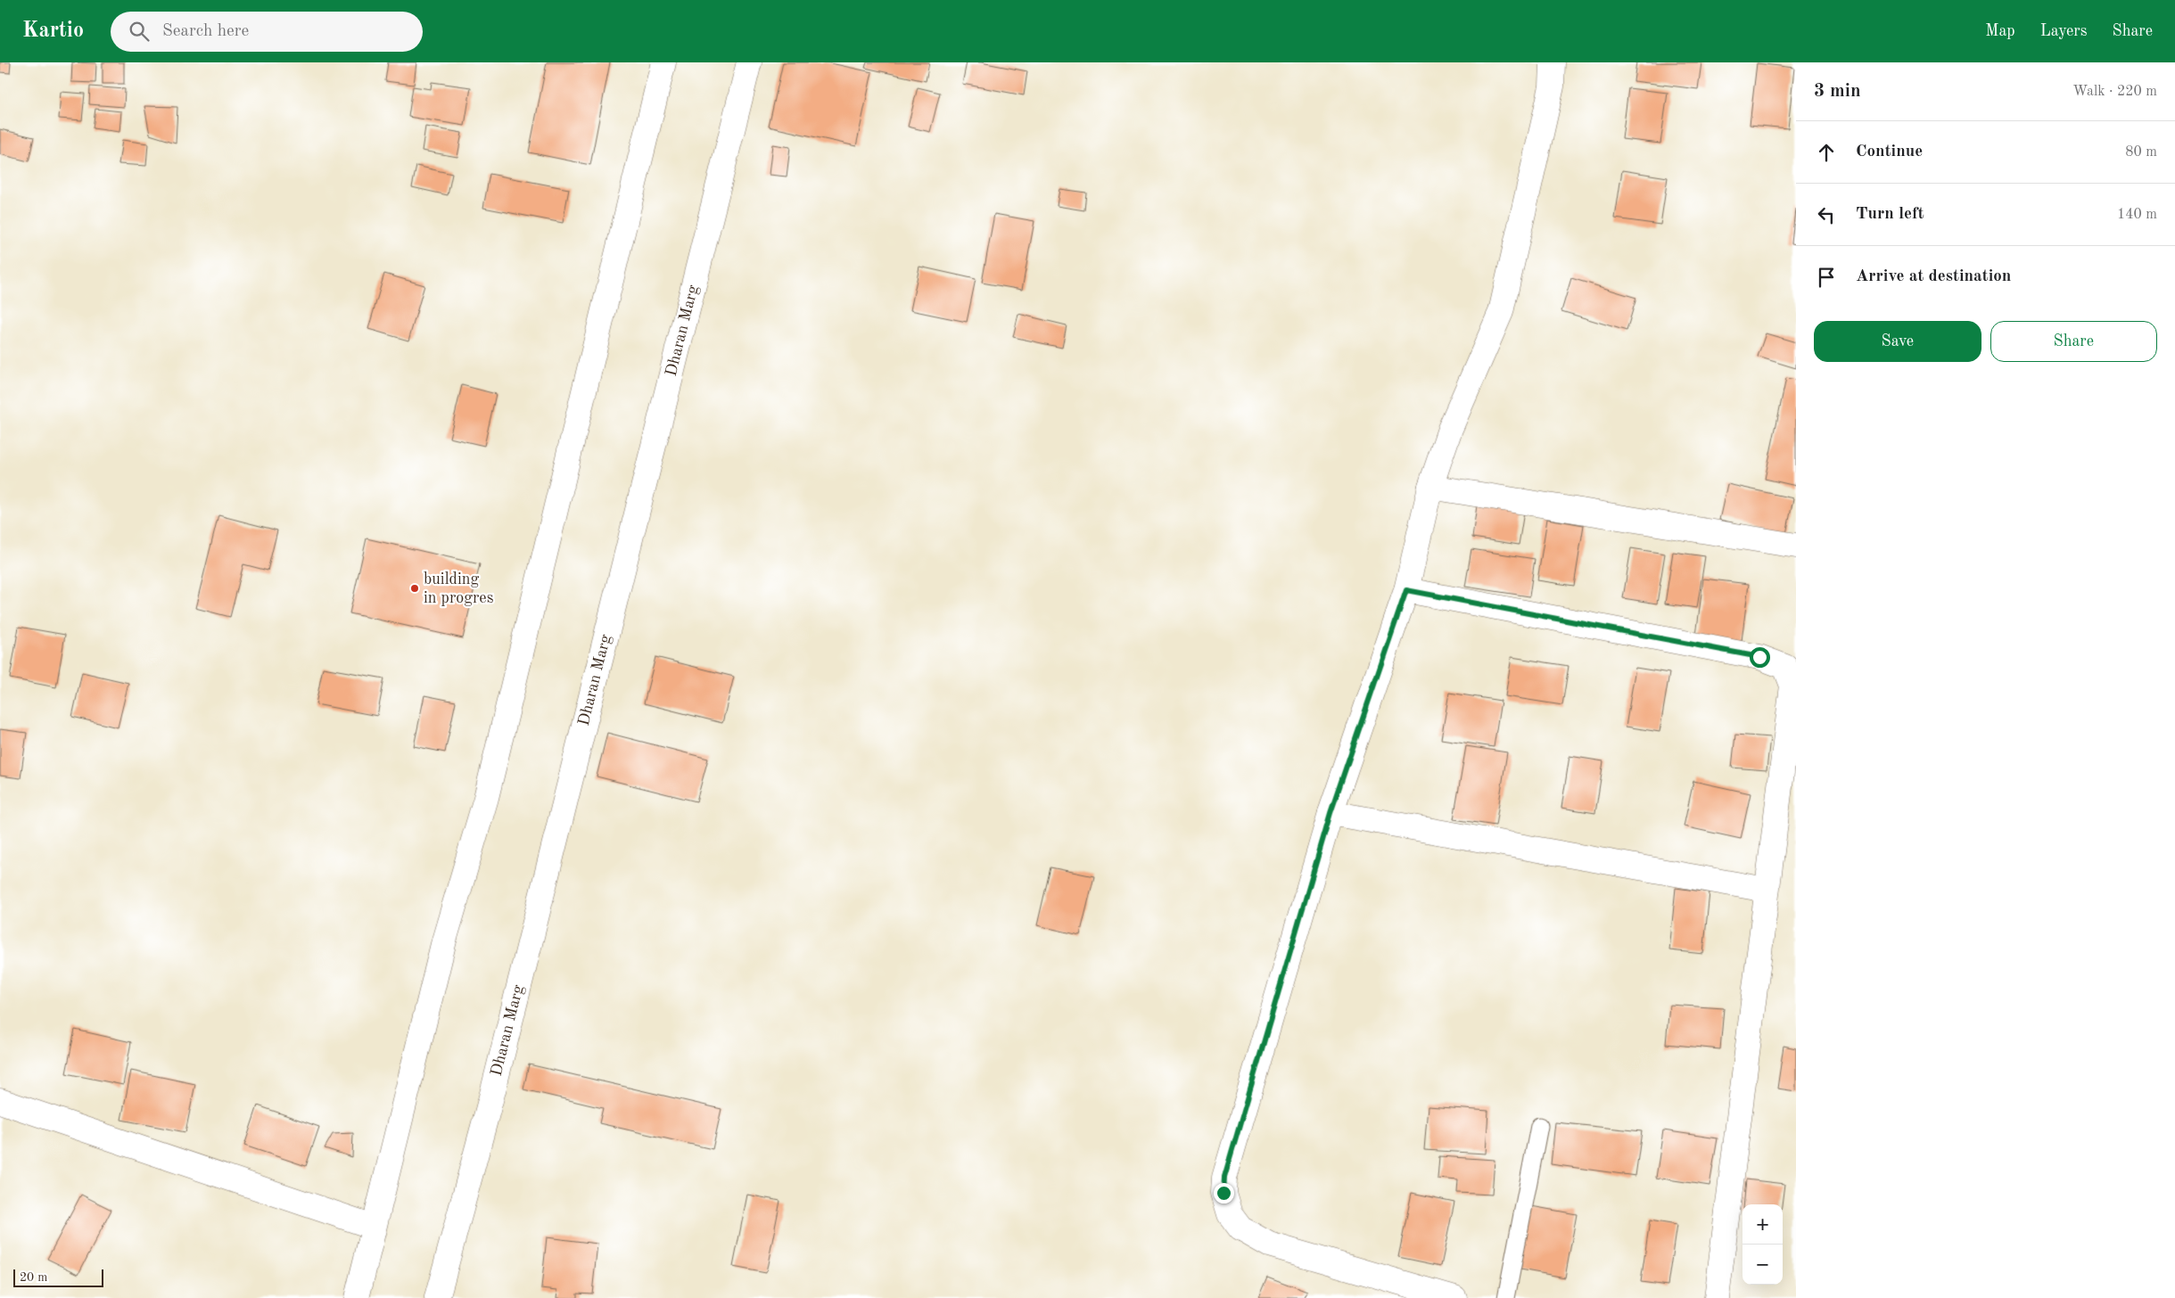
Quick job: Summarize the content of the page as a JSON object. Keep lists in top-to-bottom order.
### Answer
{
  "streets": {
    "street": ["Dharan Marg"]
  },
  "places": ["building in progres"],
  "scale_bar": "20 m",
  "page": {
    "header": "Kartio",
    "search": "Search here",
    "nav": ["Map", "Layers", "Share"],
    "heading": ["3 min", "Walk · 220 m"],
    "list": [
      ["Continue", "80 m"],
      ["Turn left", "140 m"],
      "Arrive at destination"
    ],
    "buttons": ["Save", "Share"],
    "map_buttons": ["+", "−"],
    "scale": "20 m"
  }
}
